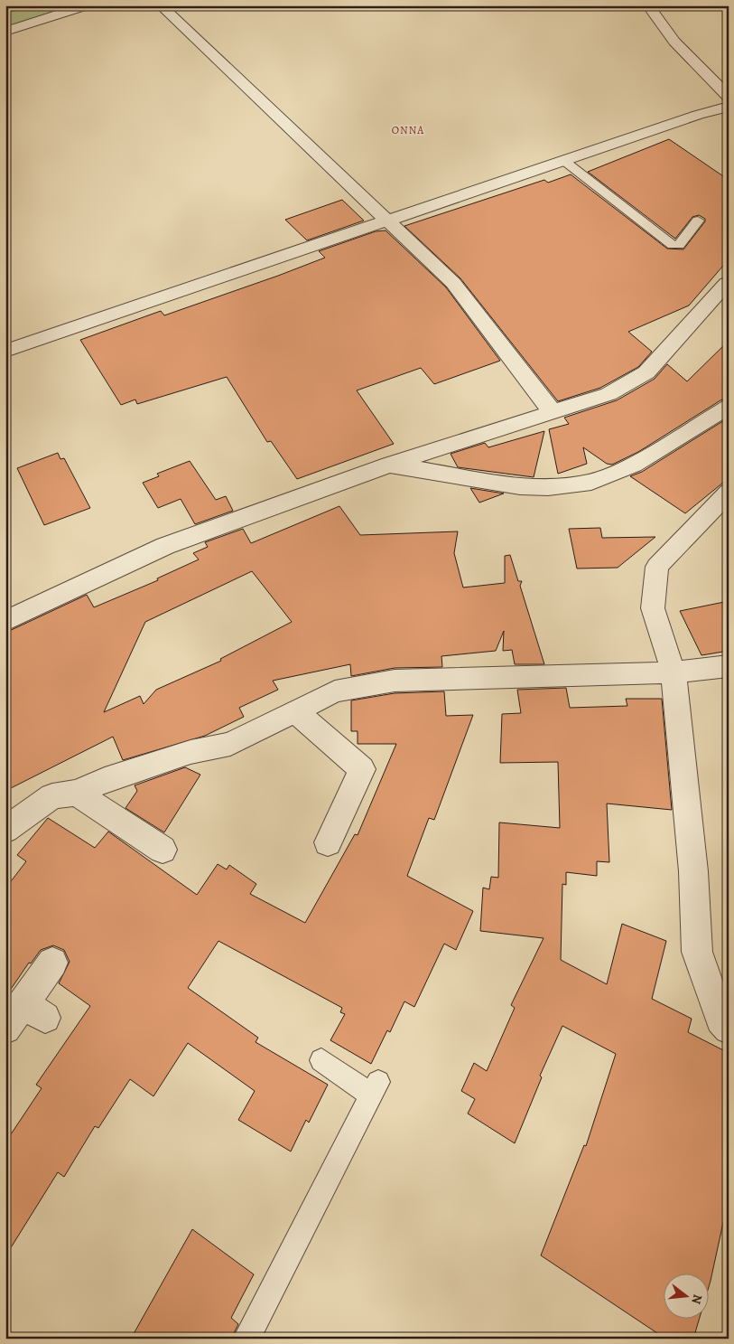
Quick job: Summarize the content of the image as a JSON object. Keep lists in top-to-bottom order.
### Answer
{
  "districts": ["ONNA"],
  "north": "right"
}
